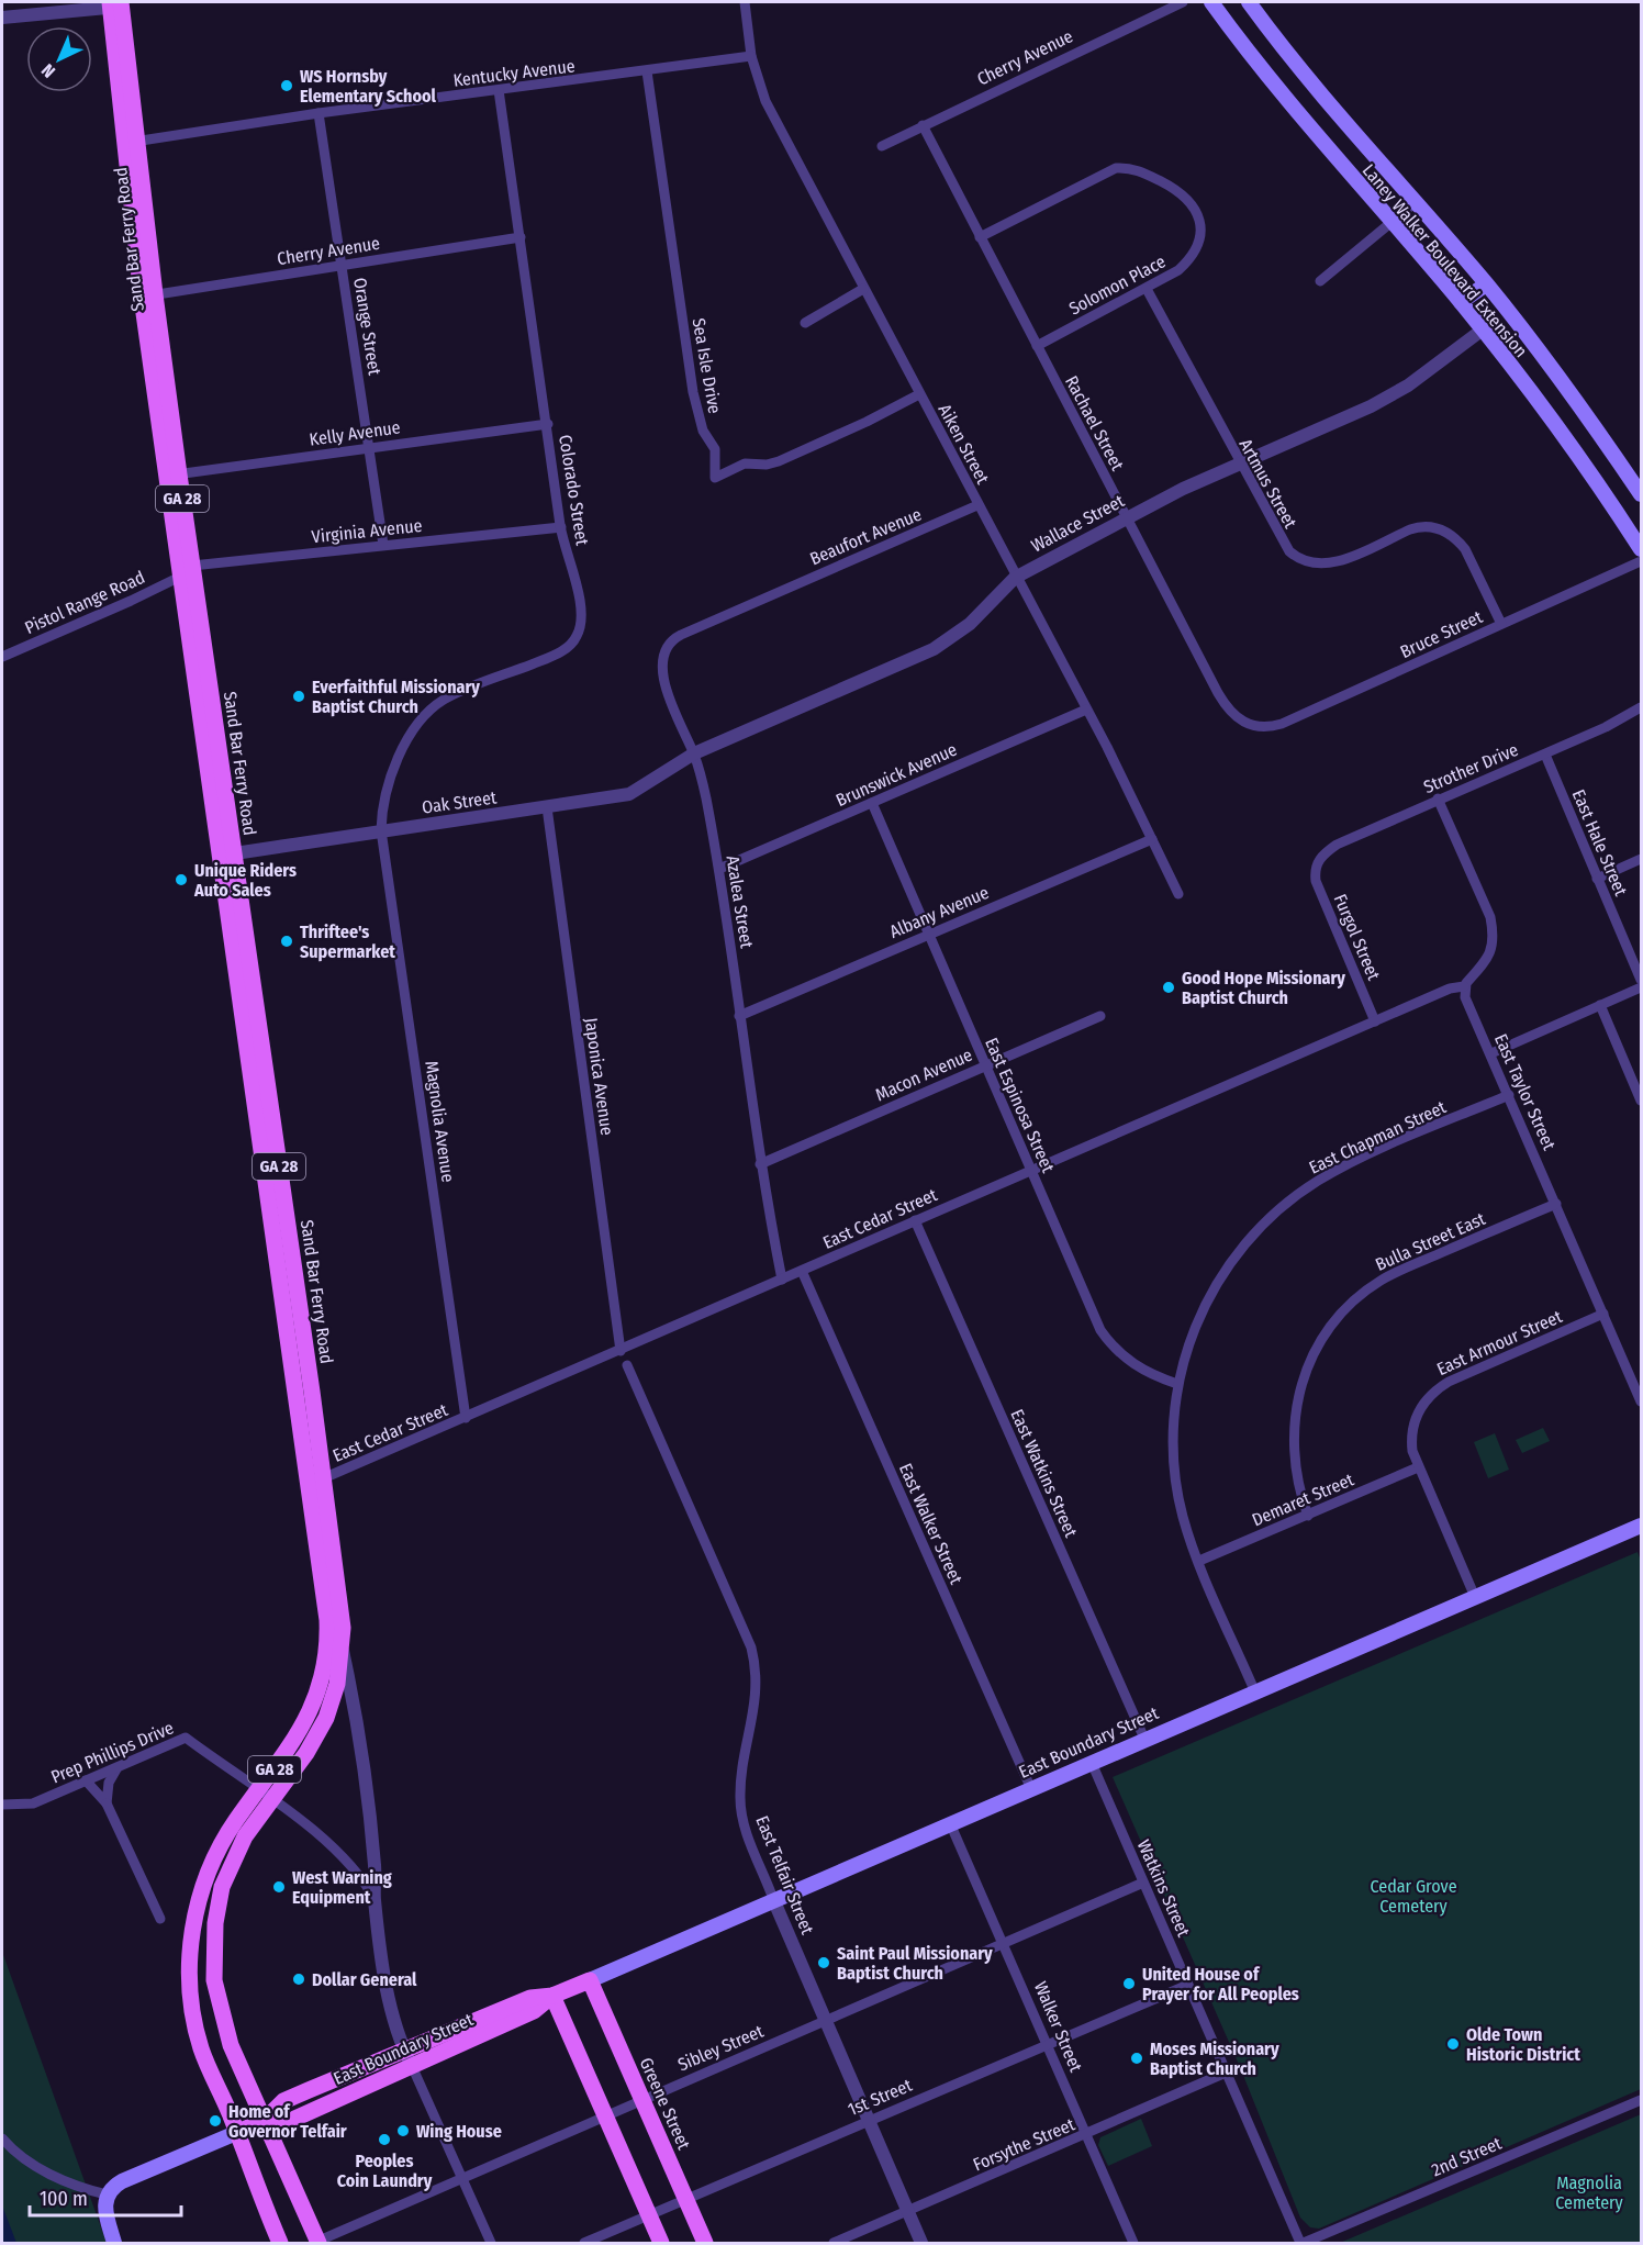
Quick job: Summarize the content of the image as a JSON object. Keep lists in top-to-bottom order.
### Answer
{
  "streets": {
    "main road": [
      "Sand Bar Ferry Road",
      "Laney Walker Boulevard Extension",
      "GA 28",
      "East Boundary Street",
      "Greene Street"
    ],
    "street": [
      "Cherry Avenue",
      "Kentucky Avenue",
      "Solomon Place",
      "Orange Street",
      "Sea Isle Drive",
      "Rachael Street",
      "Kelly Avenue",
      "Aiken Street",
      "Artmus Street",
      "Colorado Street",
      "Wallace Street",
      "Virginia Avenue",
      "Beaufort Avenue",
      "Pistol Range Road",
      "Bruce Street",
      "Strother Drive",
      "Brunswick Avenue",
      "Oak Street",
      "East Hale Street",
      "Azalea Street",
      "Albany Avenue",
      "Furgol Street",
      "Macon Avenue",
      "Japonica Avenue",
      "East Taylor Street",
      "East Espinosa Street",
      "Magnolia Avenue",
      "East Chapman Street",
      "East Cedar Street",
      "Bulla Street East",
      "East Armour Street",
      "East Watkins Street",
      "Demaret Street",
      "East Walker Street",
      "Prep Phillips Drive",
      "East Telfair Street",
      "Watkins Street",
      "Walker Street",
      "Sibley Street",
      "1st Street",
      "Forsythe Street",
      "2nd Street"
    ]
  },
  "crossings": [
    ["Cherry Avenue", "Sand Bar Ferry Road"],
    ["Cherry Avenue", "Orange Street"],
    ["Cherry Avenue", "Rachael Street"],
    ["Cherry Avenue", "Colorado Street"],
    ["Kentucky Avenue", "Sand Bar Ferry Road"],
    ["Kentucky Avenue", "Orange Street"],
    ["Kentucky Avenue", "Sea Isle Drive"],
    ["Kentucky Avenue", "Aiken Street"],
    ["Kentucky Avenue", "Colorado Street"],
    ["Sand Bar Ferry Road", "Kelly Avenue"],
    ["Sand Bar Ferry Road", "GA 28"],
    ["Sand Bar Ferry Road", "Virginia Avenue"],
    ["Sand Bar Ferry Road", "Pistol Range Road"],
    ["Sand Bar Ferry Road", "Oak Street"],
    ["Sand Bar Ferry Road", "East Cedar Street"],
    ["Sand Bar Ferry Road", "Prep Phillips Drive"],
    ["Laney Walker Boulevard Extension", "Wallace Street"],
    ["Solomon Place", "Rachael Street"],
    ["Solomon Place", "Artmus Street"],
    ["Orange Street", "Kelly Avenue"],
    ["Orange Street", "Virginia Avenue"],
    ["Sea Isle Drive", "Aiken Street"],
    ["Rachael Street", "Wallace Street"],
    ["Rachael Street", "Bruce Street"],
    ["Kelly Avenue", "Colorado Street"],
    ["Aiken Street", "Wallace Street"],
    ["Aiken Street", "Beaufort Avenue"],
    ["Aiken Street", "Brunswick Avenue"],
    ["Aiken Street", "Albany Avenue"],
    ["Artmus Street", "Wallace Street"],
    ["Artmus Street", "Bruce Street"],
    ["Colorado Street", "Virginia Avenue"],
    ["Colorado Street", "Oak Street"],
    ["Colorado Street", "Magnolia Avenue"],
    ["GA 28", "East Boundary Street"],
    ["GA 28", "Prep Phillips Drive"],
    ["GA 28", "Sibley Street"],
    ["Wallace Street", "Oak Street"],
    ["Wallace Street", "Azalea Street"],
    ["Virginia Avenue", "Pistol Range Road"],
    ["Beaufort Avenue", "Azalea Street"],
    ["Strother Drive", "East Hale Street"],
    ["Strother Drive", "Furgol Street"],
    ["Brunswick Avenue", "Azalea Street"],
    ["Brunswick Avenue", "East Espinosa Street"],
    ["Oak Street", "Azalea Street"],
    ["Oak Street", "Japonica Avenue"],
    ["Oak Street", "Magnolia Avenue"],
    ["Azalea Street", "Albany Avenue"],
    ["Azalea Street", "Macon Avenue"],
    ["Azalea Street", "East Cedar Street"],
    ["Albany Avenue", "East Espinosa Street"],
    ["Furgol Street", "East Cedar Street"],
    ["Macon Avenue", "East Espinosa Street"],
    ["Japonica Avenue", "East Cedar Street"],
    ["East Taylor Street", "East Chapman Street"],
    ["East Taylor Street", "East Cedar Street"],
    ["East Taylor Street", "Bulla Street East"],
    ["East Taylor Street", "East Armour Street"],
    ["East Espinosa Street", "East Chapman Street"],
    ["East Espinosa Street", "East Cedar Street"],
    ["Magnolia Avenue", "East Cedar Street"],
    ["East Chapman Street", "Demaret Street"],
    ["East Chapman Street", "East Boundary Street"],
    ["East Cedar Street", "East Watkins Street"],
    ["East Cedar Street", "East Walker Street"],
    ["Bulla Street East", "Demaret Street"],
    ["East Armour Street", "Demaret Street"],
    ["East Armour Street", "East Boundary Street"],
    ["East Watkins Street", "East Boundary Street"],
    ["East Walker Street", "East Boundary Street"],
    ["East Boundary Street", "East Telfair Street"],
    ["East Boundary Street", "Watkins Street"],
    ["East Boundary Street", "Walker Street"],
    ["East Boundary Street", "Greene Street"],
    ["East Telfair Street", "Sibley Street"],
    ["East Telfair Street", "1st Street"],
    ["East Telfair Street", "Forsythe Street"],
    ["Watkins Street", "Sibley Street"],
    ["Watkins Street", "1st Street"],
    ["Watkins Street", "Forsythe Street"],
    ["Watkins Street", "2nd Street"],
    ["Walker Street", "Sibley Street"],
    ["Walker Street", "1st Street"],
    ["Walker Street", "Forsythe Street"],
    ["Sibley Street", "Greene Street"],
    ["1st Street", "Greene Street"]
  ],
  "parks": ["Cedar Grove Cemetery", "Magnolia Cemetery"],
  "places": [
    "WS Hornsby Elementary School",
    "Everfaithful Missionary Baptist Church",
    "Unique Riders Auto Sales",
    "Thriftee's Supermarket",
    "Good Hope Missionary Baptist Church",
    "West Warning Equipment",
    "Saint Paul Missionary Baptist Church",
    "Dollar General",
    "United House of Prayer for All Peoples",
    "Olde Town Historic District",
    "Moses Missionary Baptist Church",
    "Home of Governor Telfair",
    "Wing House",
    "Peoples Coin Laundry"
  ],
  "scale_bar": "100 m",
  "north": "bottom left"
}
